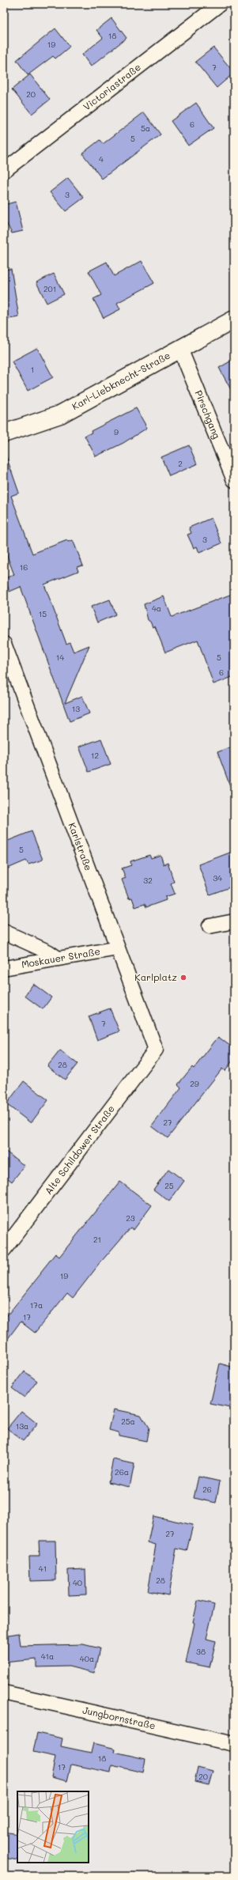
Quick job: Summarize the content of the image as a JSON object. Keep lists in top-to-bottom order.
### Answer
{
  "streets": {
    "street": [
      "Victoriastraße",
      "Karl-Liebknecht-Straße",
      "Pirschgang",
      "Karlstraße",
      "Moskauer Straße",
      "Alte Schildower Straße",
      "Jungbornstraße"
    ]
  },
  "crossings": [
    ["Karl-Liebknecht-Straße", "Pirschgang"],
    ["Karlstraße", "Moskauer Straße"],
    ["Karlstraße", "Alte Schildower Straße"]
  ],
  "places": ["Karlplatz"],
  "house_numbers": [
    "18",
    "19",
    "7",
    "20",
    "6",
    "5a",
    "5",
    "4",
    "3",
    "201",
    "1",
    "9",
    "2",
    "3",
    "16",
    "4a",
    "15",
    "14",
    "5",
    "6",
    "13",
    "12",
    "5",
    "34",
    "32",
    "7",
    "28",
    "29",
    "27",
    "25",
    "23",
    "21",
    "19",
    "17a",
    "17",
    "25a",
    "13a",
    "26a",
    "26",
    "27",
    "41",
    "28",
    "40",
    "38",
    "41a",
    "40a",
    "18",
    "17",
    "20"
  ]
}
